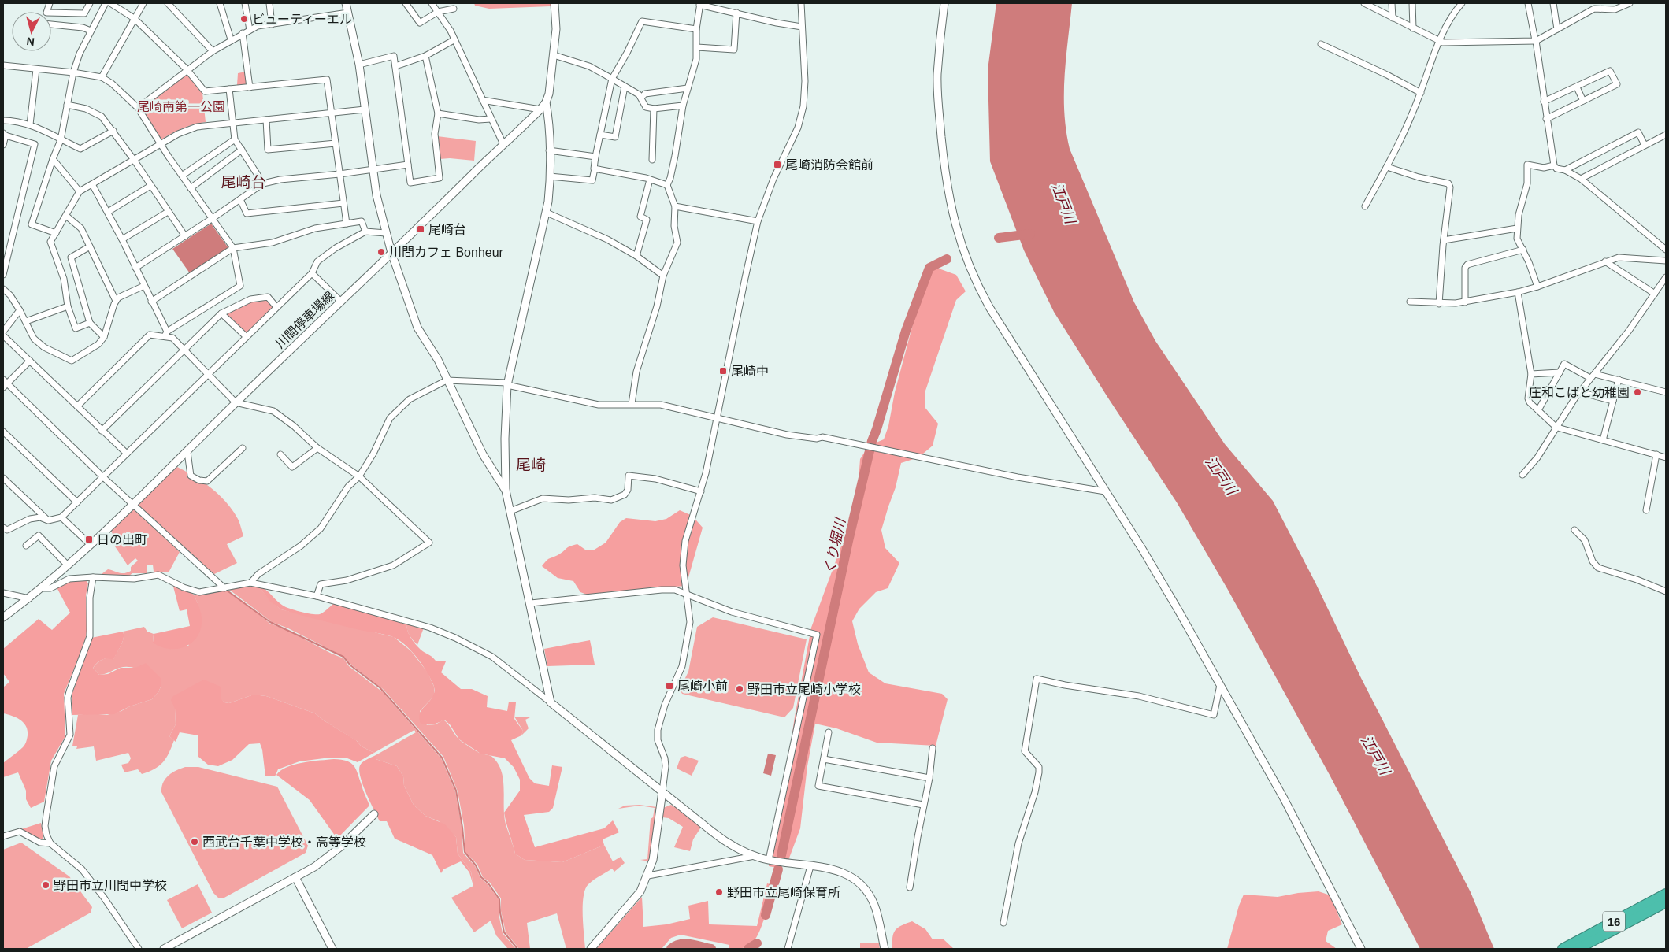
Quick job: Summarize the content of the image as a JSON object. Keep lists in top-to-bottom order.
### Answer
{
  "streets": {
    "highway": ["16"],
    "street": ["川間停車場線"]
  },
  "districts": ["尾崎台", "尾崎"],
  "water": ["江戸川", "くり堀川"],
  "parks": ["尾崎南第一公園"],
  "places": {
    "other": [
      "ビューティーエル",
      "川間カフェ Bonheur",
      "庄和こばと幼稚園",
      "野田市立尾崎小学校",
      "西武台千葉中学校・高等学校",
      "野田市立川間中学校",
      "野田市立尾崎保育所"
    ],
    "transit": [
      "尾崎消防会館前",
      "尾崎台",
      "尾崎中",
      "日の出町",
      "尾崎小前"
    ]
  },
  "north": "bottom"
}
